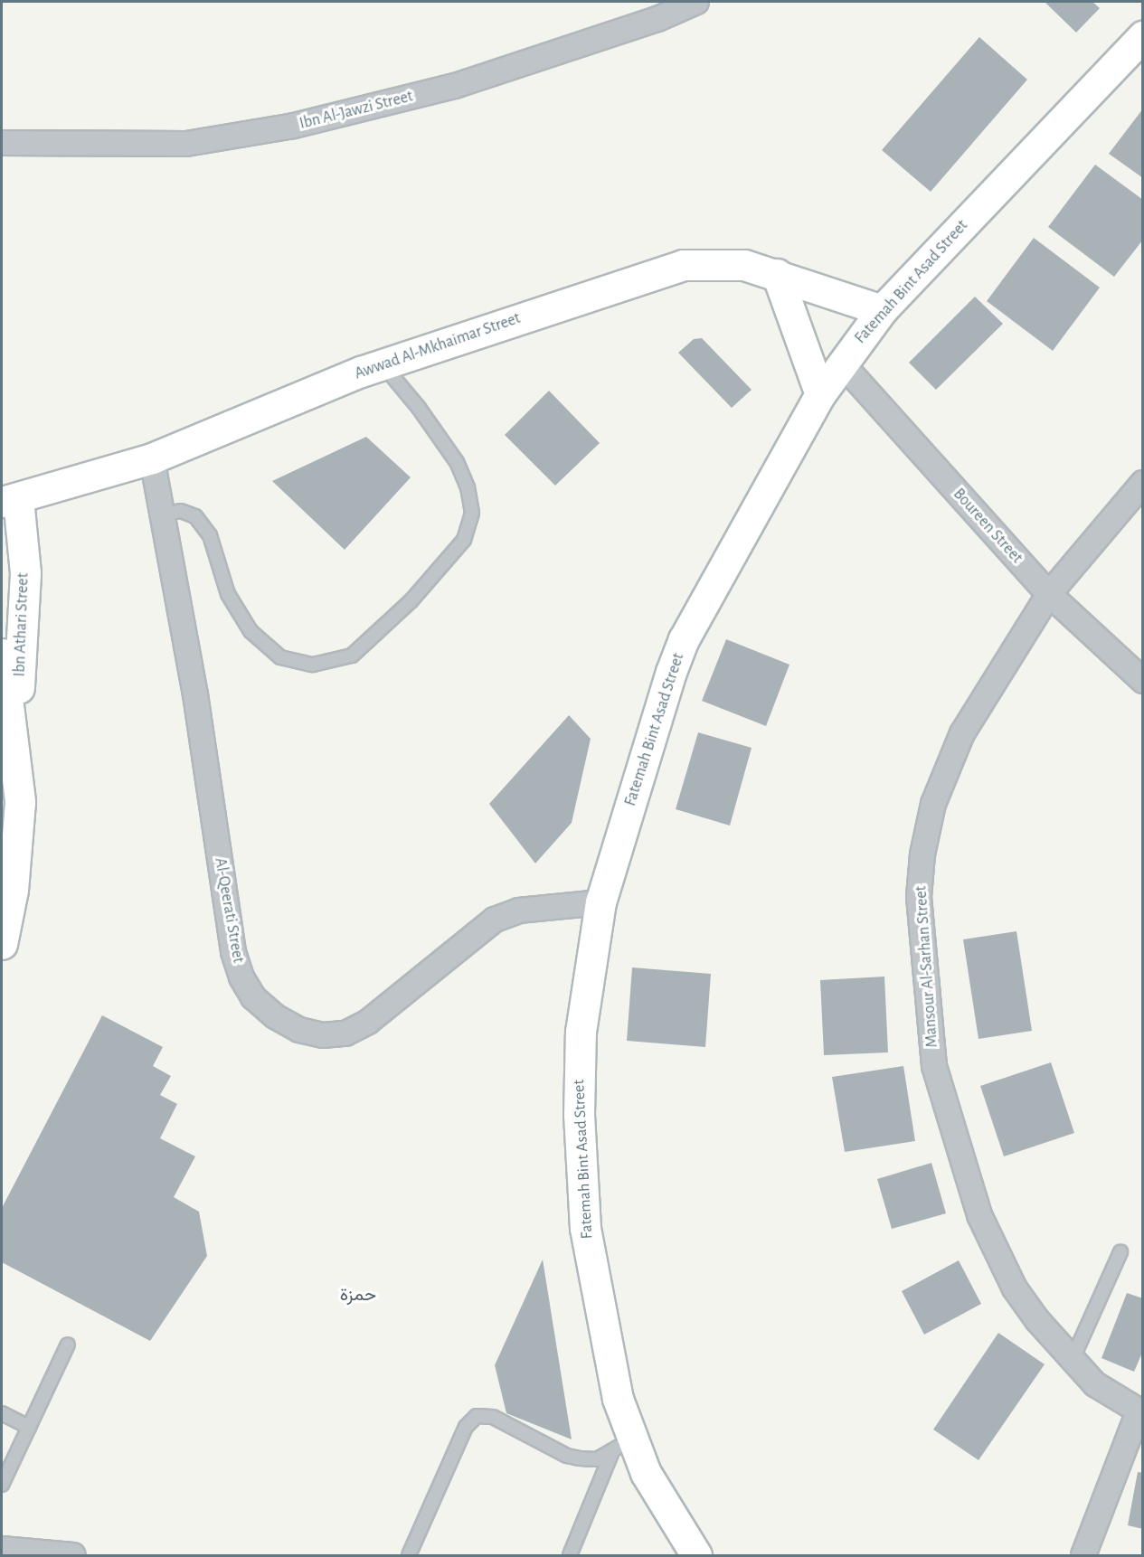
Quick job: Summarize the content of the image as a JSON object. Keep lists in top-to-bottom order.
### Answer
{
  "streets": {
    "street": [
      "Ibn Al-Jawzi Street",
      "Fatemah Bint Asad Street",
      "Awwad Al-Mkhaimar Street",
      "Boureen Street",
      "Ibn Athari Street",
      "Al-Qeerati Street",
      "Mansour Al-Sarhan Street"
    ]
  },
  "crossings": [
    ["Fatemah Bint Asad Street", "Awwad Al-Mkhaimar Street"],
    ["Fatemah Bint Asad Street", "Boureen Street"],
    ["Fatemah Bint Asad Street", "Al-Qeerati Street"],
    ["Awwad Al-Mkhaimar Street", "Ibn Athari Street"],
    ["Awwad Al-Mkhaimar Street", "Al-Qeerati Street"],
    ["Boureen Street", "Mansour Al-Sarhan Street"]
  ],
  "districts": ["حمزة"]
}
